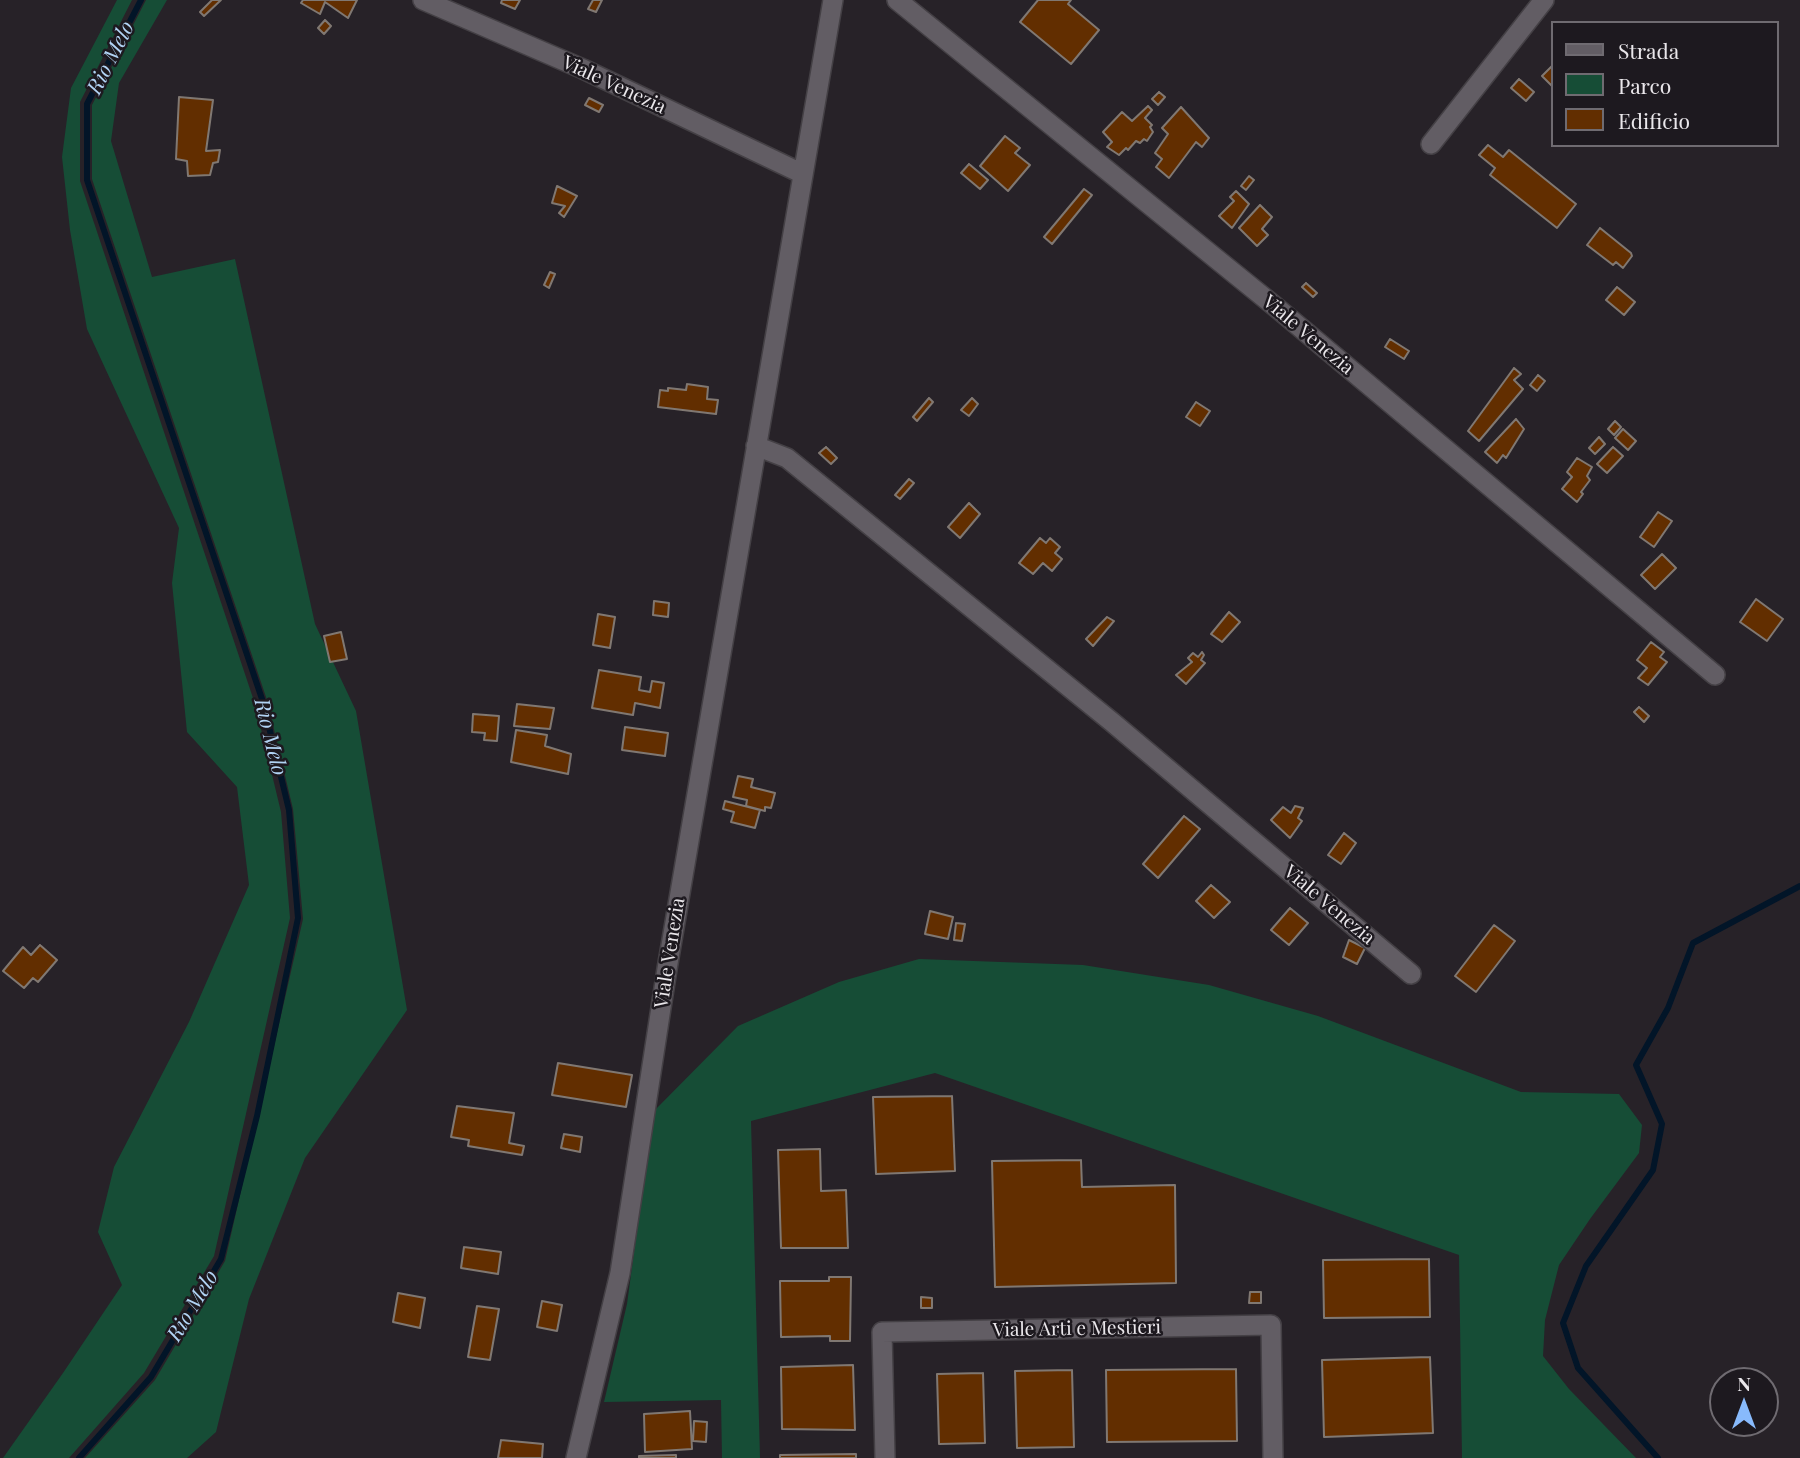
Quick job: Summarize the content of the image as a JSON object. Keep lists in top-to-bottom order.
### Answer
{
  "streets": {
    "street": ["Viale Venezia", "Viale Arti e Mestieri"]
  },
  "water": ["Rio Melo"],
  "legend": ["Strada", "Parco", "Edificio"],
  "north": "top"
}
